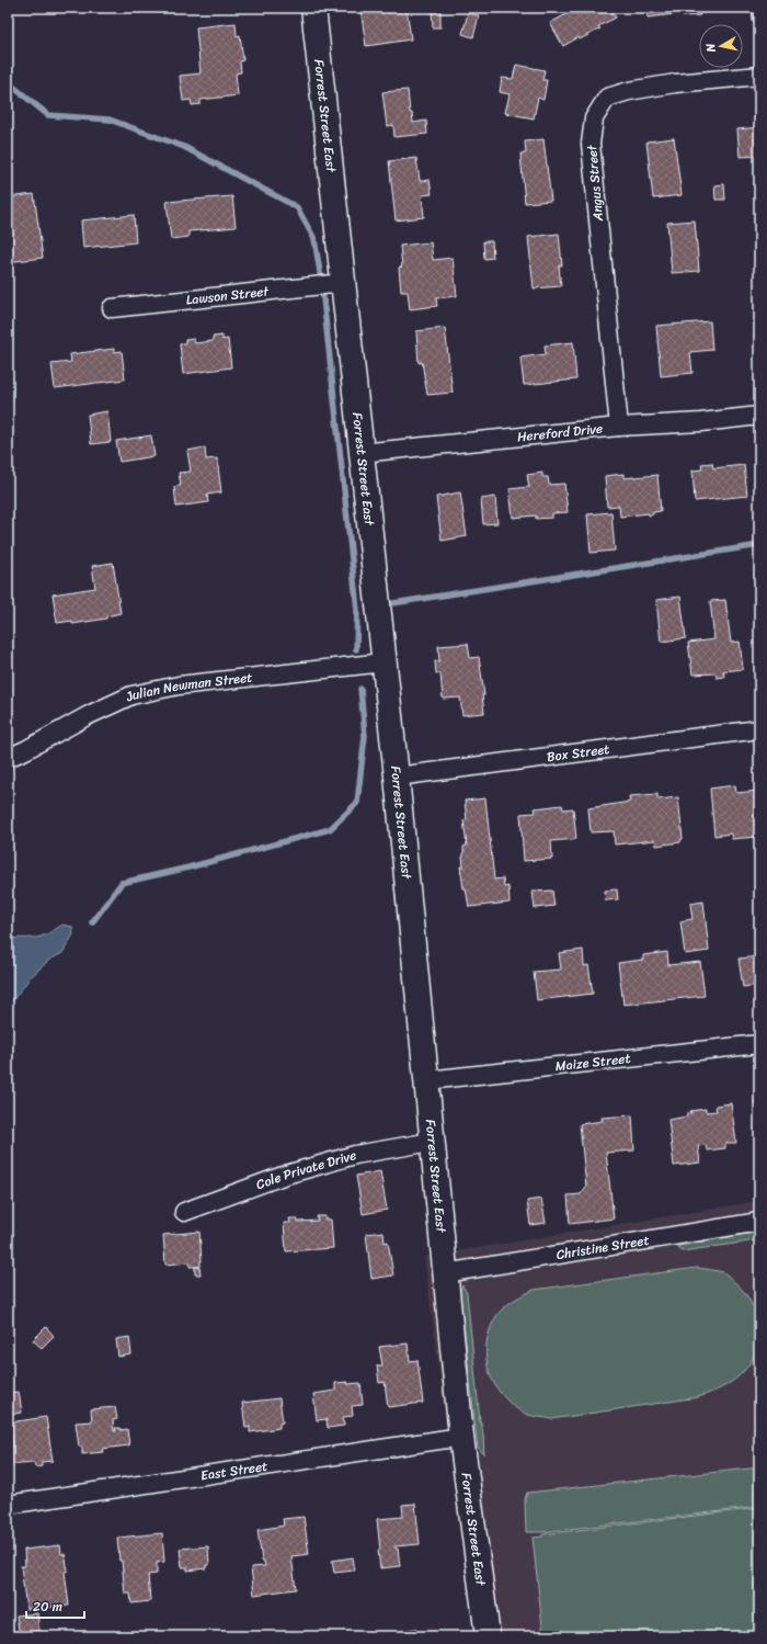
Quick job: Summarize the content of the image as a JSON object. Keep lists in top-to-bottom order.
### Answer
{
  "streets": {
    "main road": ["Forrest Street East"],
    "street": [
      "Angus Street",
      "Lawson Street",
      "Hereford Drive",
      "Julian Newman Street",
      "Box Street",
      "Maize Street",
      "Cole Private Drive",
      "Christine Street",
      "East Street"
    ]
  },
  "crossings": [
    ["Forrest Street East", "Lawson Street"],
    ["Forrest Street East", "Hereford Drive"],
    ["Forrest Street East", "Julian Newman Street"],
    ["Forrest Street East", "Box Street"],
    ["Forrest Street East", "Maize Street"],
    ["Forrest Street East", "Cole Private Drive"],
    ["Forrest Street East", "Christine Street"],
    ["Forrest Street East", "East Street"],
    ["Angus Street", "Hereford Drive"]
  ],
  "scale_bar": "20 m",
  "north": "left"
}
